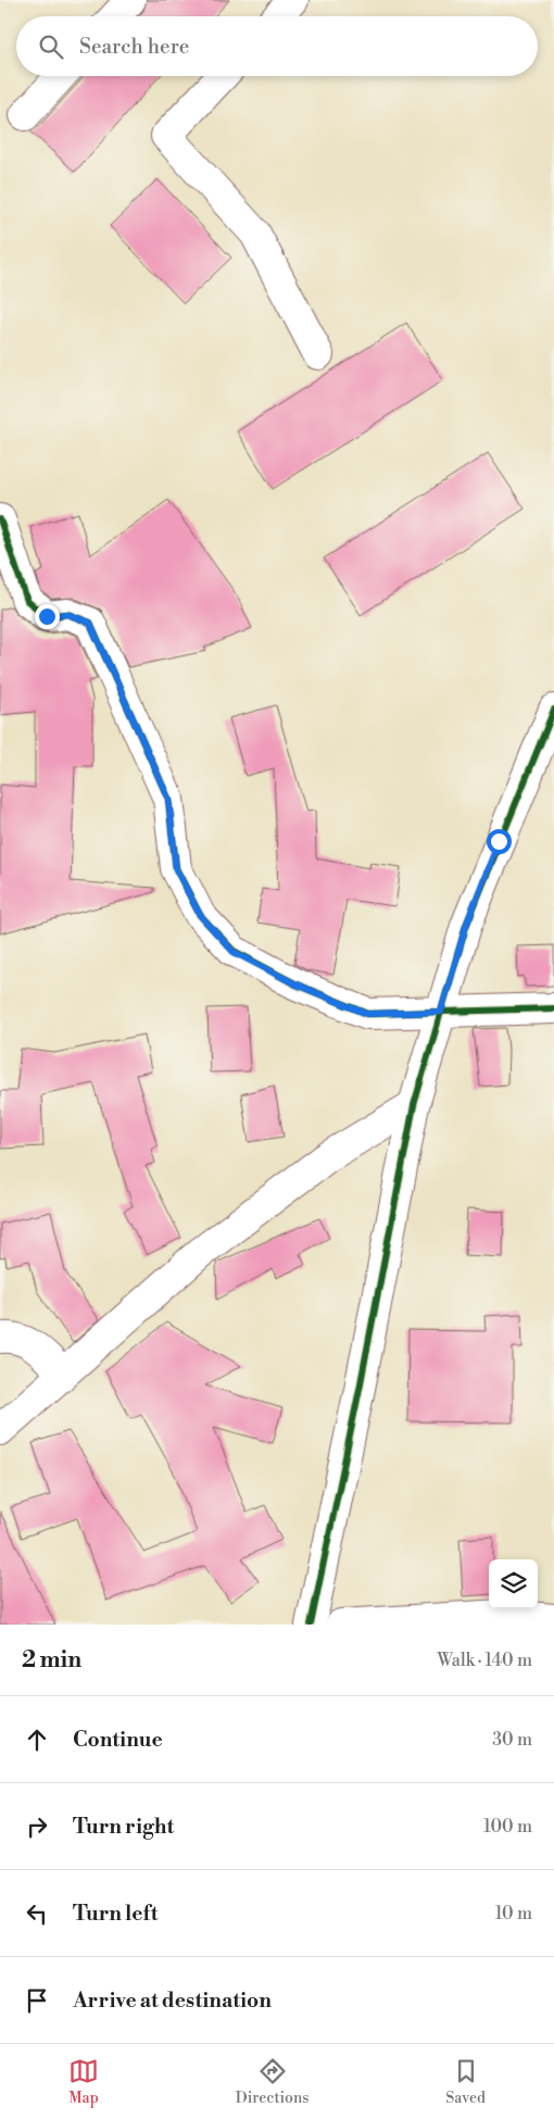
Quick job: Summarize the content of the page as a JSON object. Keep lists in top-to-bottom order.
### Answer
{
  "page": {
    "search": "Search here",
    "heading": ["2 min", "Walk · 140 m"],
    "list": [
      ["Continue", "30 m"],
      ["Turn right", "100 m"],
      ["Turn left", "10 m"],
      "Arrive at destination"
    ],
    "nav": ["Map", "Directions", "Saved"]
  }
}
